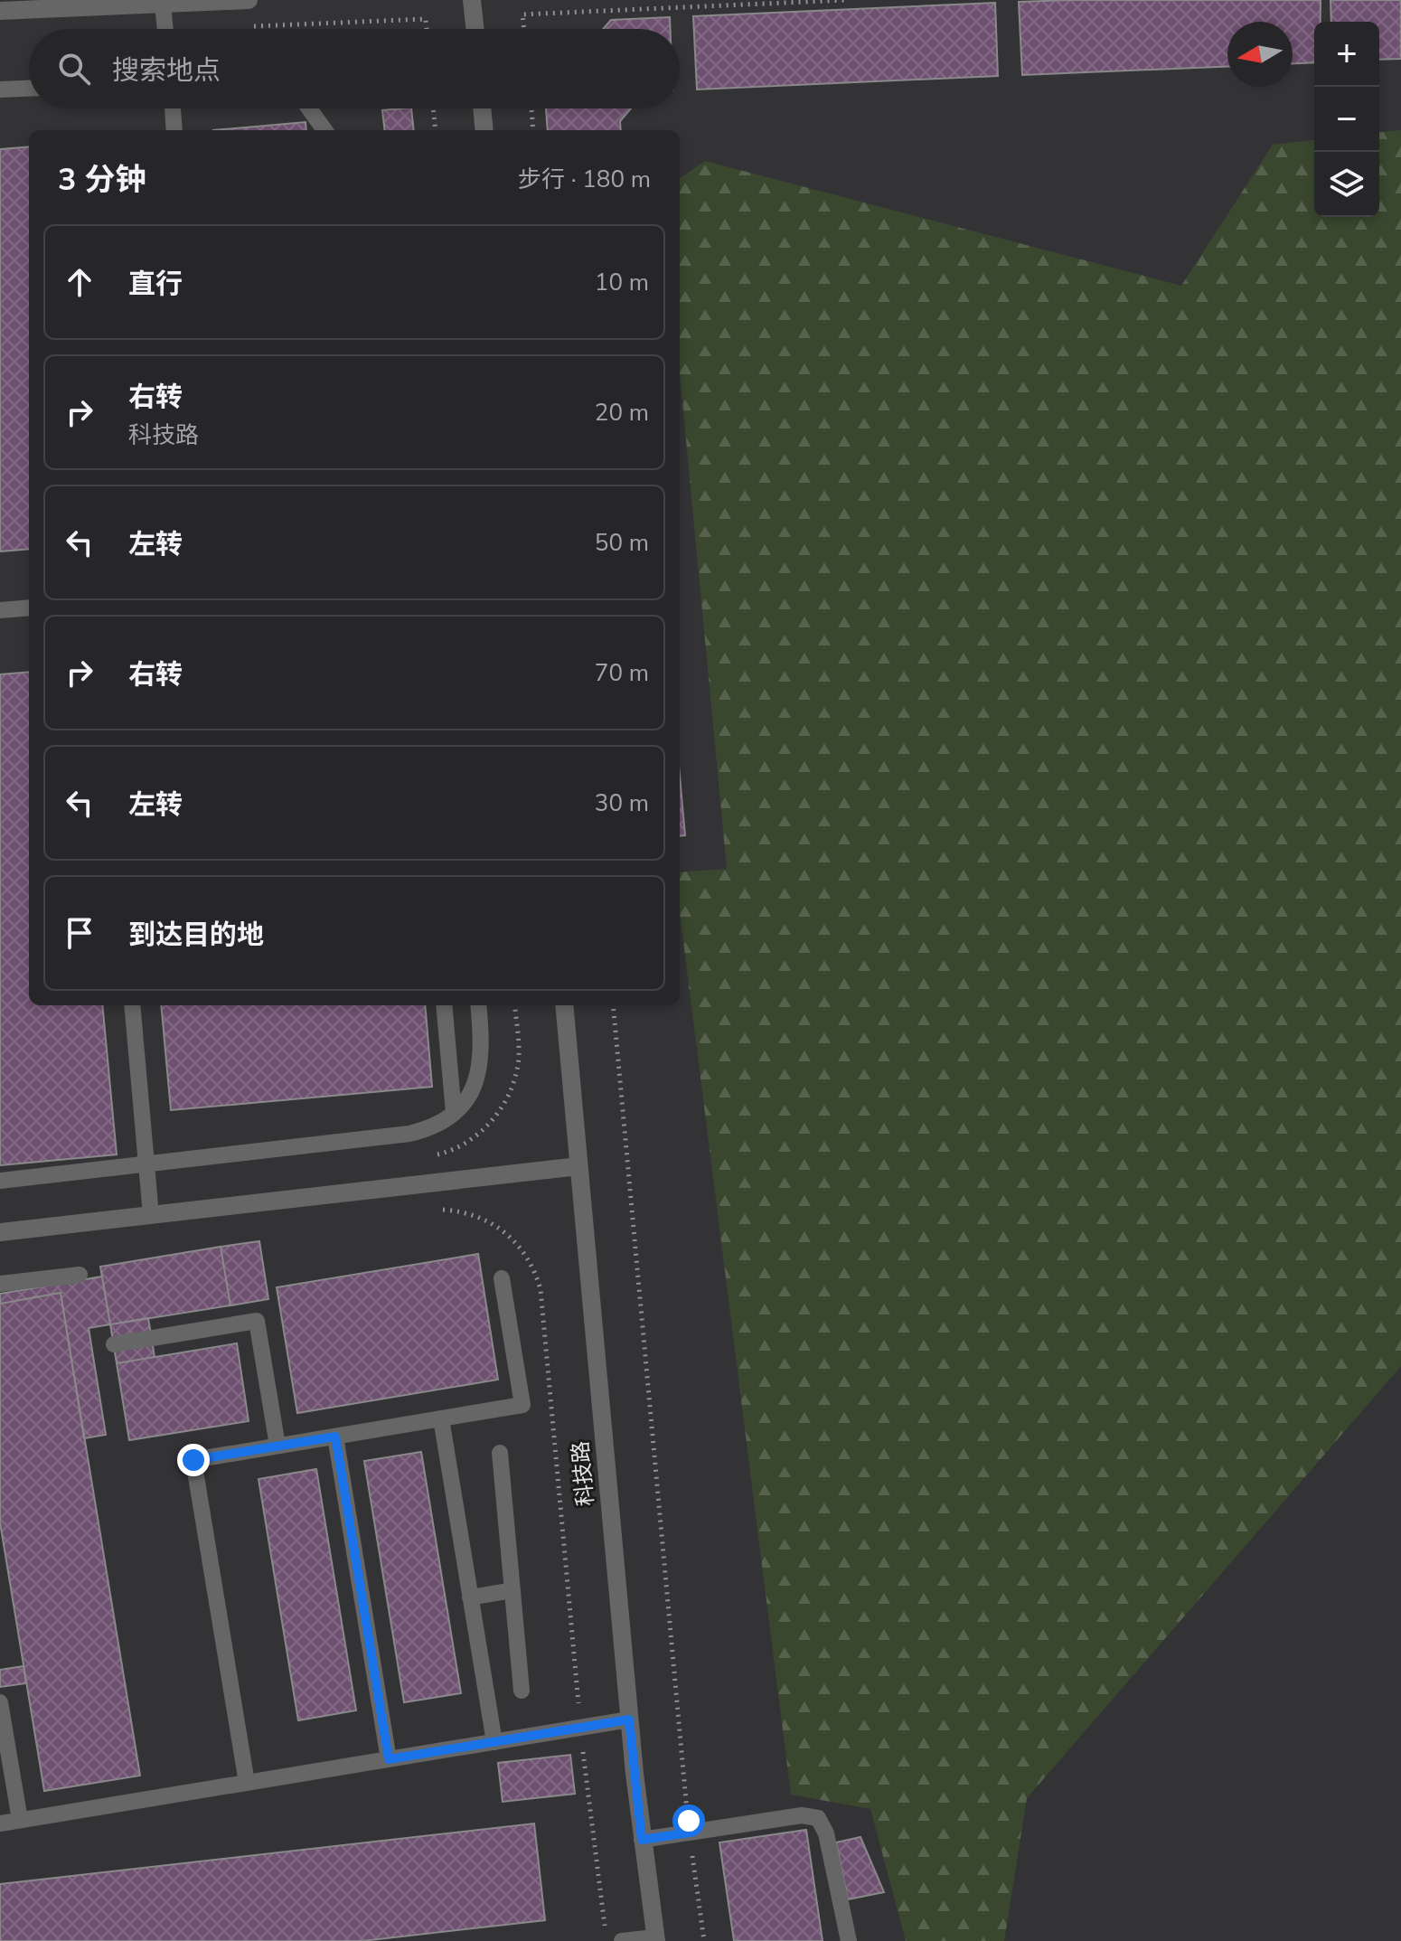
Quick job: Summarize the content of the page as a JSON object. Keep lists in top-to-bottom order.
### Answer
{
  "streets": {
    "street": ["科技路"]
  },
  "north": "left",
  "page": {
    "map_buttons": ["+", "−"],
    "search": "搜索地点",
    "heading": ["3 分钟", "步行 · 180 m"],
    "list": [
      ["直行", "10 m"],
      ["右转", "科技路", "20 m"],
      ["左转", "50 m"],
      ["右转", "70 m"],
      ["左转", "30 m"],
      "到达目的地"
    ]
  }
}
